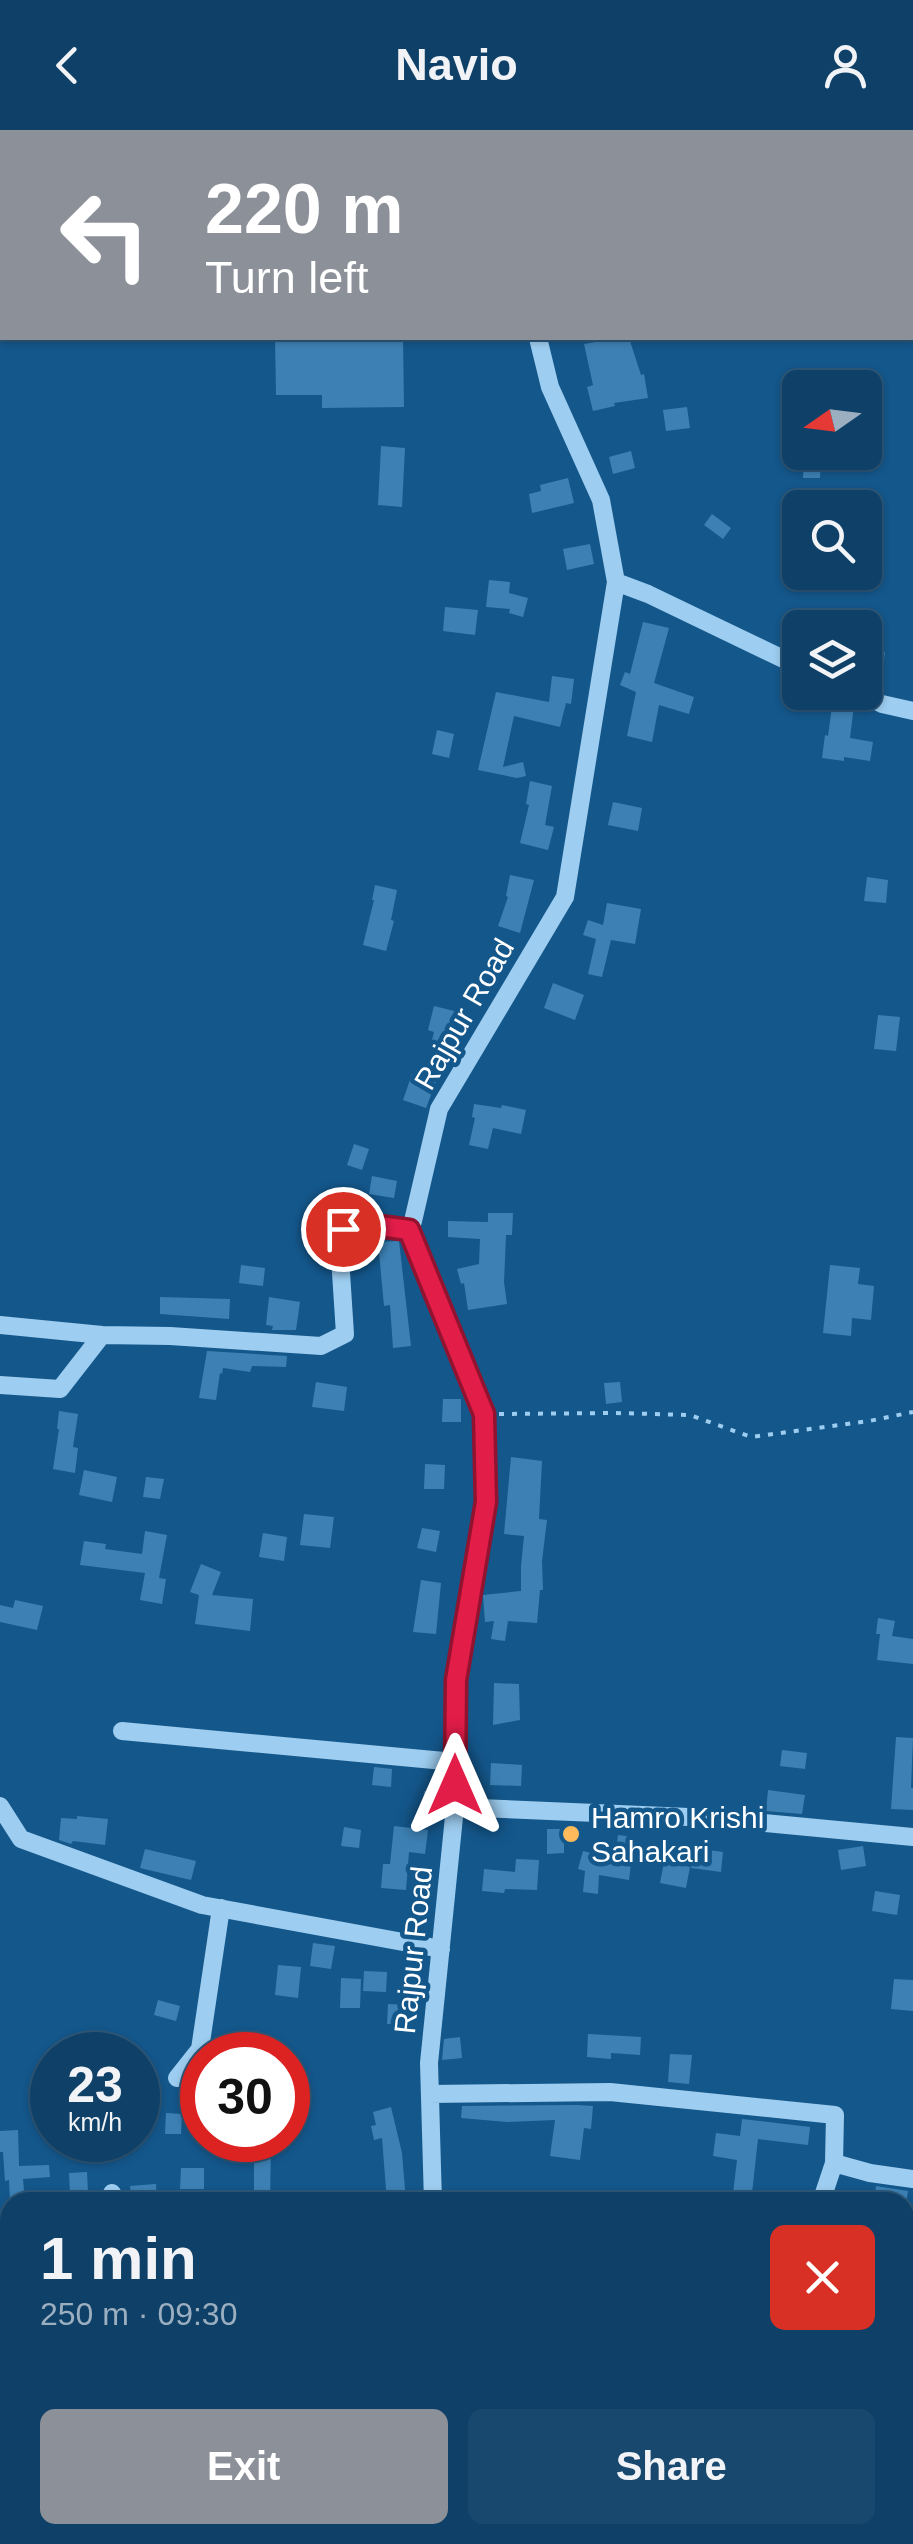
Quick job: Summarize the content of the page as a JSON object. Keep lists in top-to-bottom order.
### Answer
{
  "streets": {
    "street": ["Rajpur Road"]
  },
  "places": ["Hamro Krishi Sahakari"],
  "north": "left",
  "page": {
    "header": "Navio",
    "turn": ["220 m", "Turn left"],
    "speed": "23 km/h",
    "limit": "30",
    "heading": ["1 min", "250 m · 09:30"],
    "buttons": ["Exit", "Share"]
  }
}
